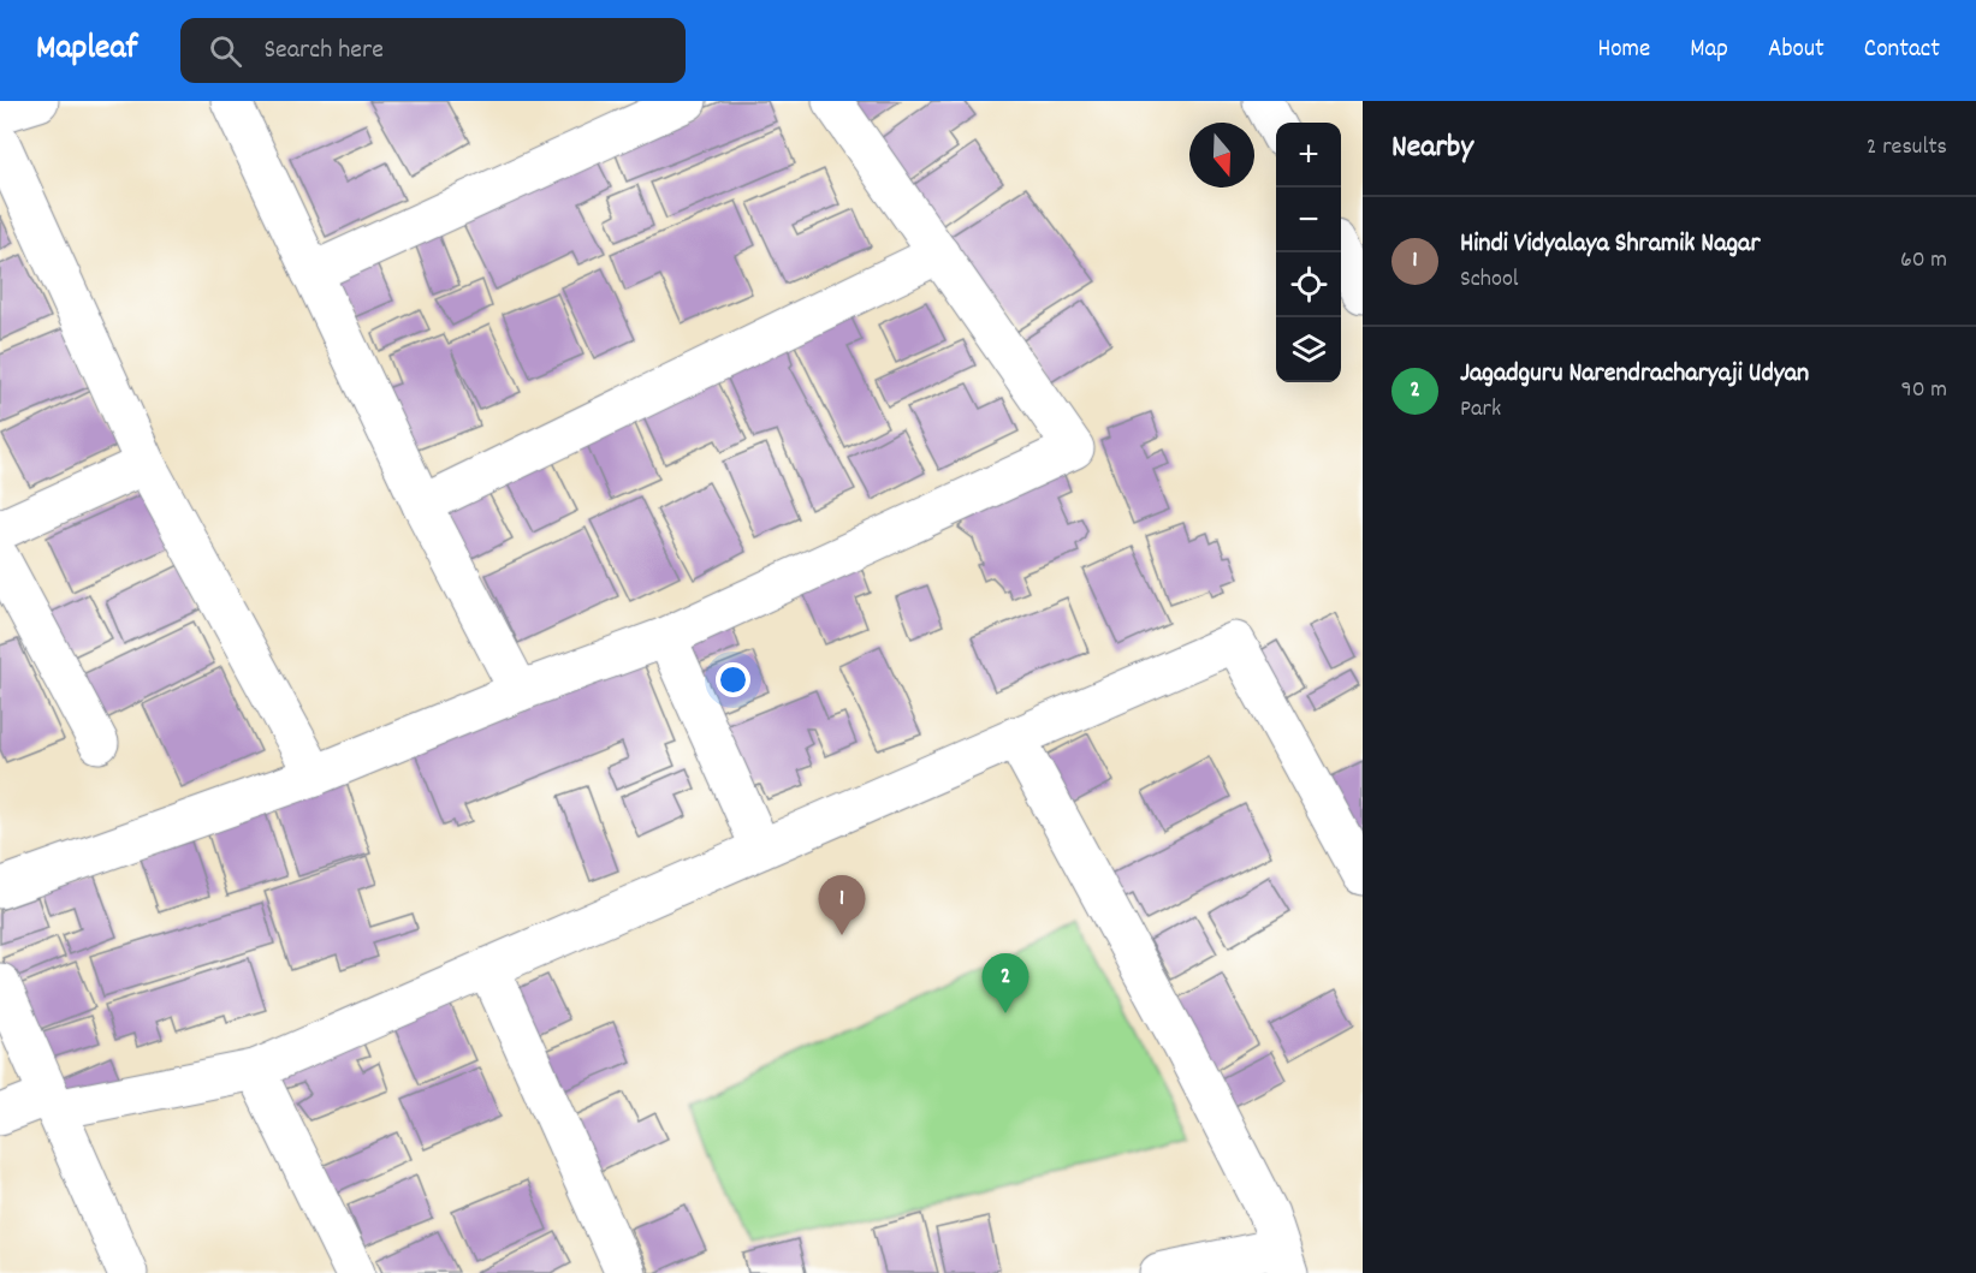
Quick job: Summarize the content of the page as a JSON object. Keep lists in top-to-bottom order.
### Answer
{
  "north": "bottom",
  "page": {
    "header": "Mapleaf",
    "search": "Search here",
    "nav": [
      "Home",
      "Map",
      "About",
      "Contact"
    ],
    "heading": ["Nearby", "2 results"],
    "map_buttons": ["+", "−"],
    "list": [
      {
        "mark": "1",
        "name": "Hindi Vidyalaya Shramik Nagar",
        "note": "School",
        "value": "60 m"
      },
      {
        "mark": "2",
        "name": "Jagadguru Narendracharyaji Udyan",
        "note": "Park",
        "value": "90 m"
      }
    ],
    "pins": ["1", "2"]
  }
}
